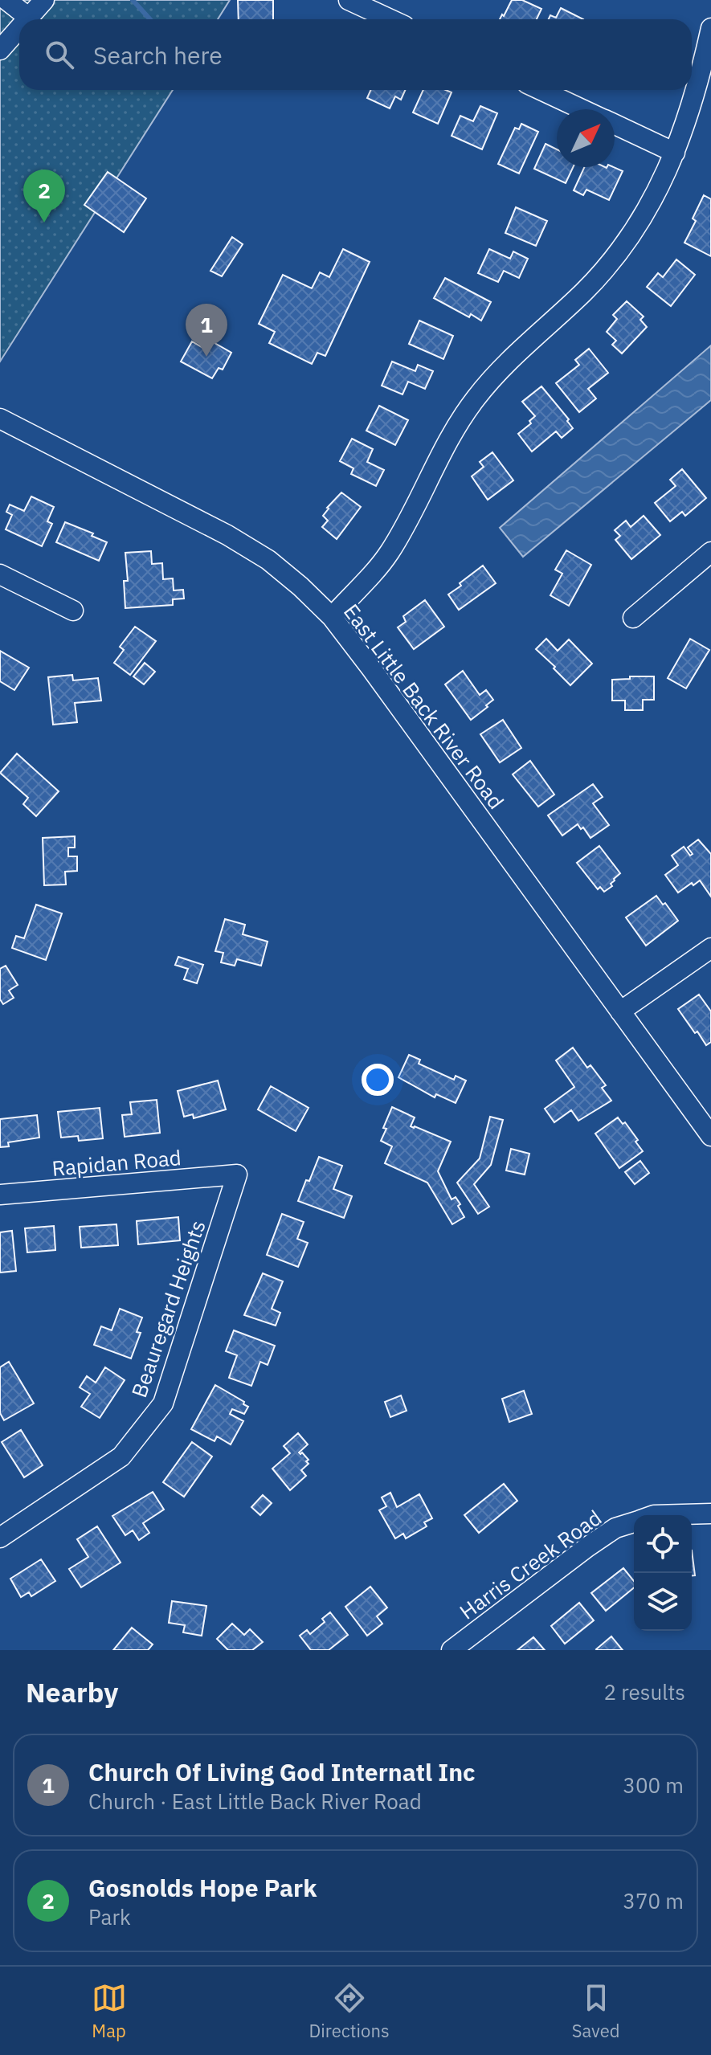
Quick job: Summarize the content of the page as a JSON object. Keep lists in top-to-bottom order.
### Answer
{
  "streets": {
    "street": [
      "East Little Back River Road",
      "Rapidan Road",
      "Beauregard Heights",
      "Harris Creek Road"
    ]
  },
  "crossings": [
    ["Rapidan Road", "Beauregard Heights"]
  ],
  "north": "top right",
  "page": {
    "search": "Search here",
    "pins": ["2", "1"],
    "heading": ["Nearby", "2 results"],
    "list": [
      {
        "mark": "1",
        "name": "Church Of Living God Internatl Inc",
        "note": "Church · East Little Back River Road",
        "value": "300 m"
      },
      {
        "mark": "2",
        "name": "Gosnolds Hope Park",
        "note": "Park",
        "value": "370 m"
      }
    ],
    "nav": ["Map", "Directions", "Saved"]
  }
}
